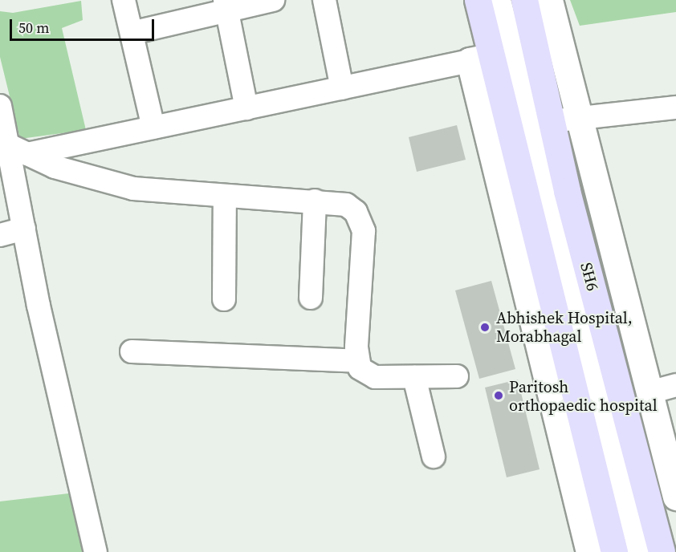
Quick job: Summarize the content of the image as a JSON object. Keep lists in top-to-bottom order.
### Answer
{
  "streets": {
    "main road": ["SH6"]
  },
  "places": ["Abhishek Hospital, Morabhagal", "Paritosh orthopaedic hospital"],
  "scale_bar": "50 m"
}
